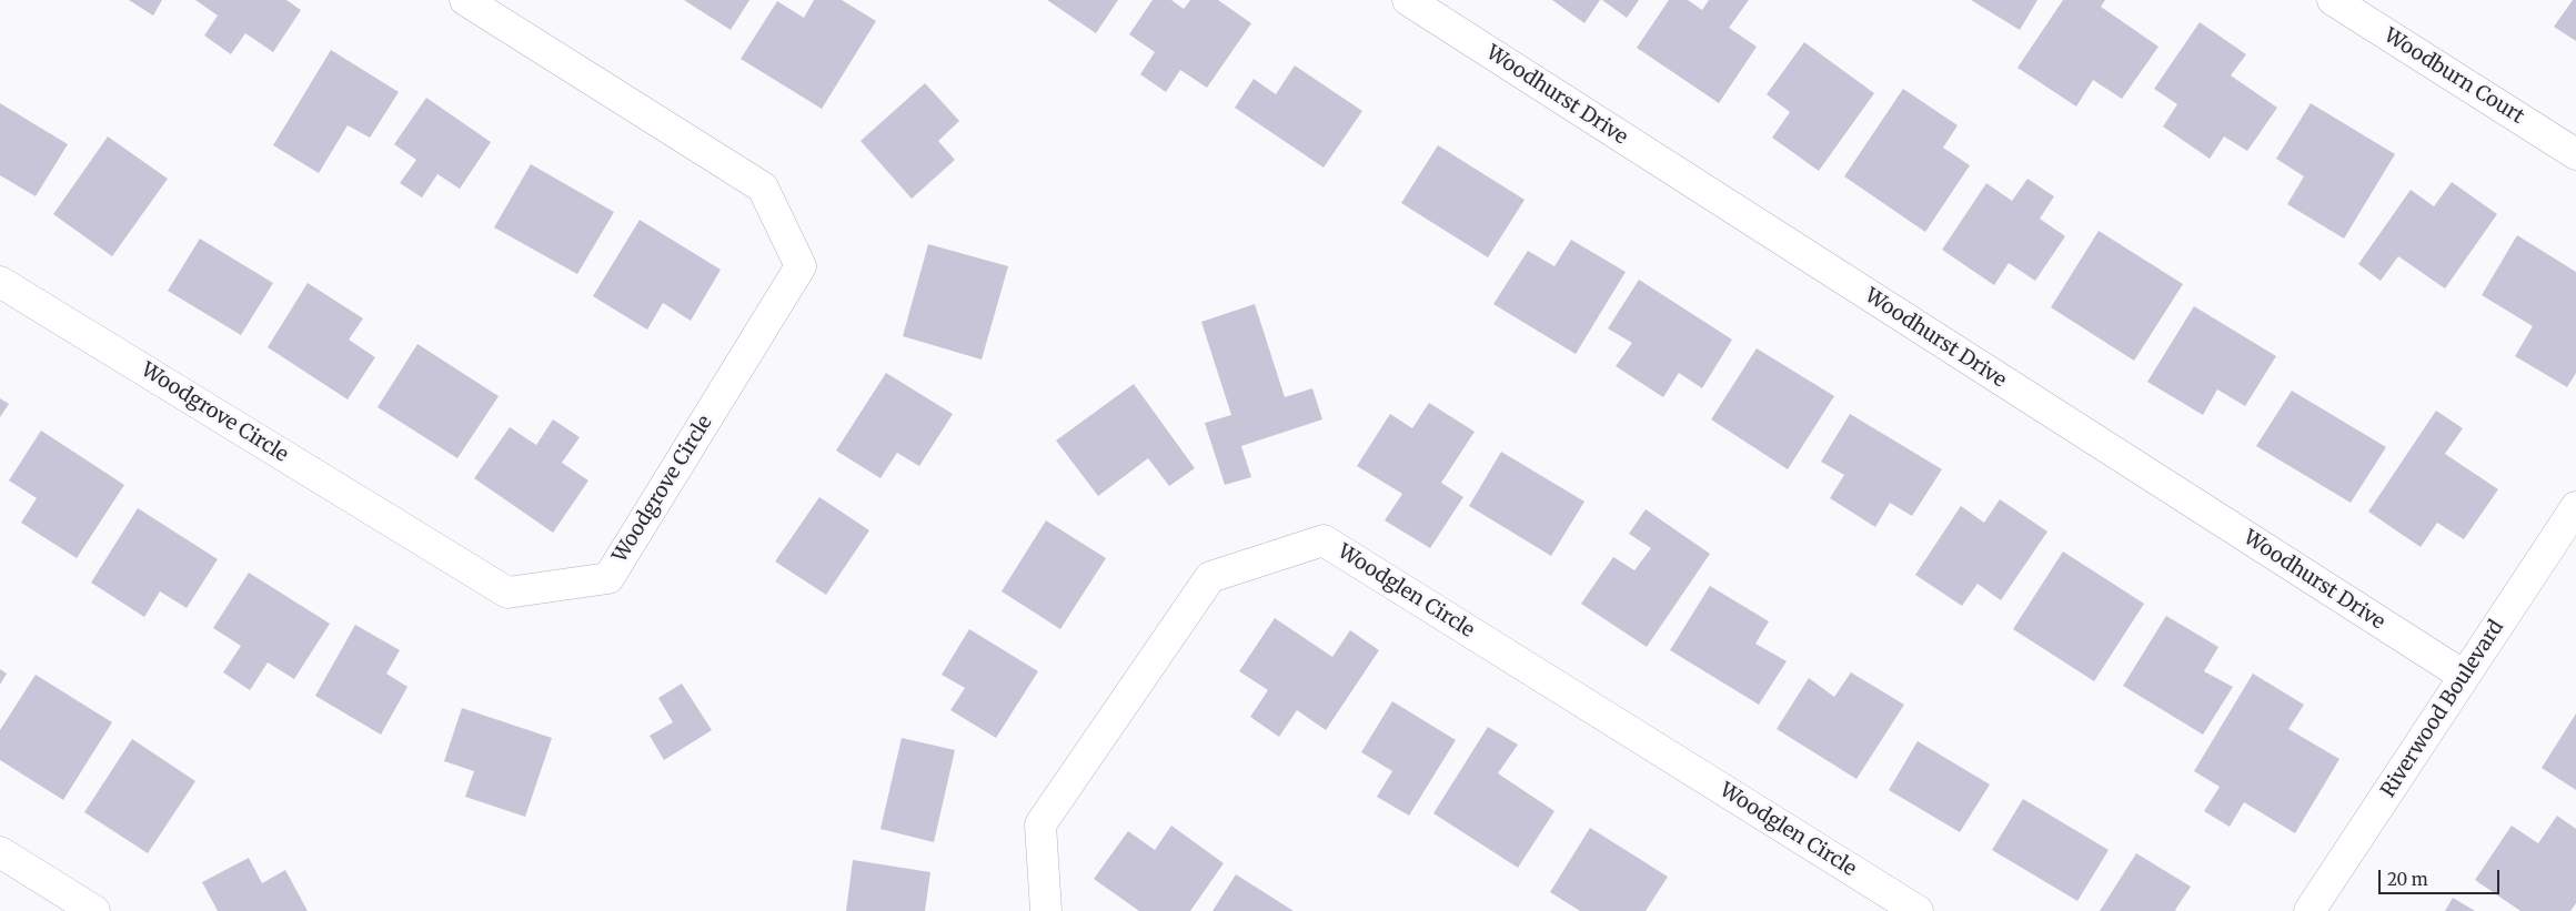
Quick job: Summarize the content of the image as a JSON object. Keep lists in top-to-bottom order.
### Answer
{
  "streets": {
    "street": [
      "Woodburn Court",
      "Woodhurst Drive",
      "Woodgrove Circle",
      "Woodglen Circle",
      "Riverwood Boulevard"
    ]
  },
  "crossings": [
    ["Woodhurst Drive", "Riverwood Boulevard"]
  ],
  "scale_bar": "20 m"
}
